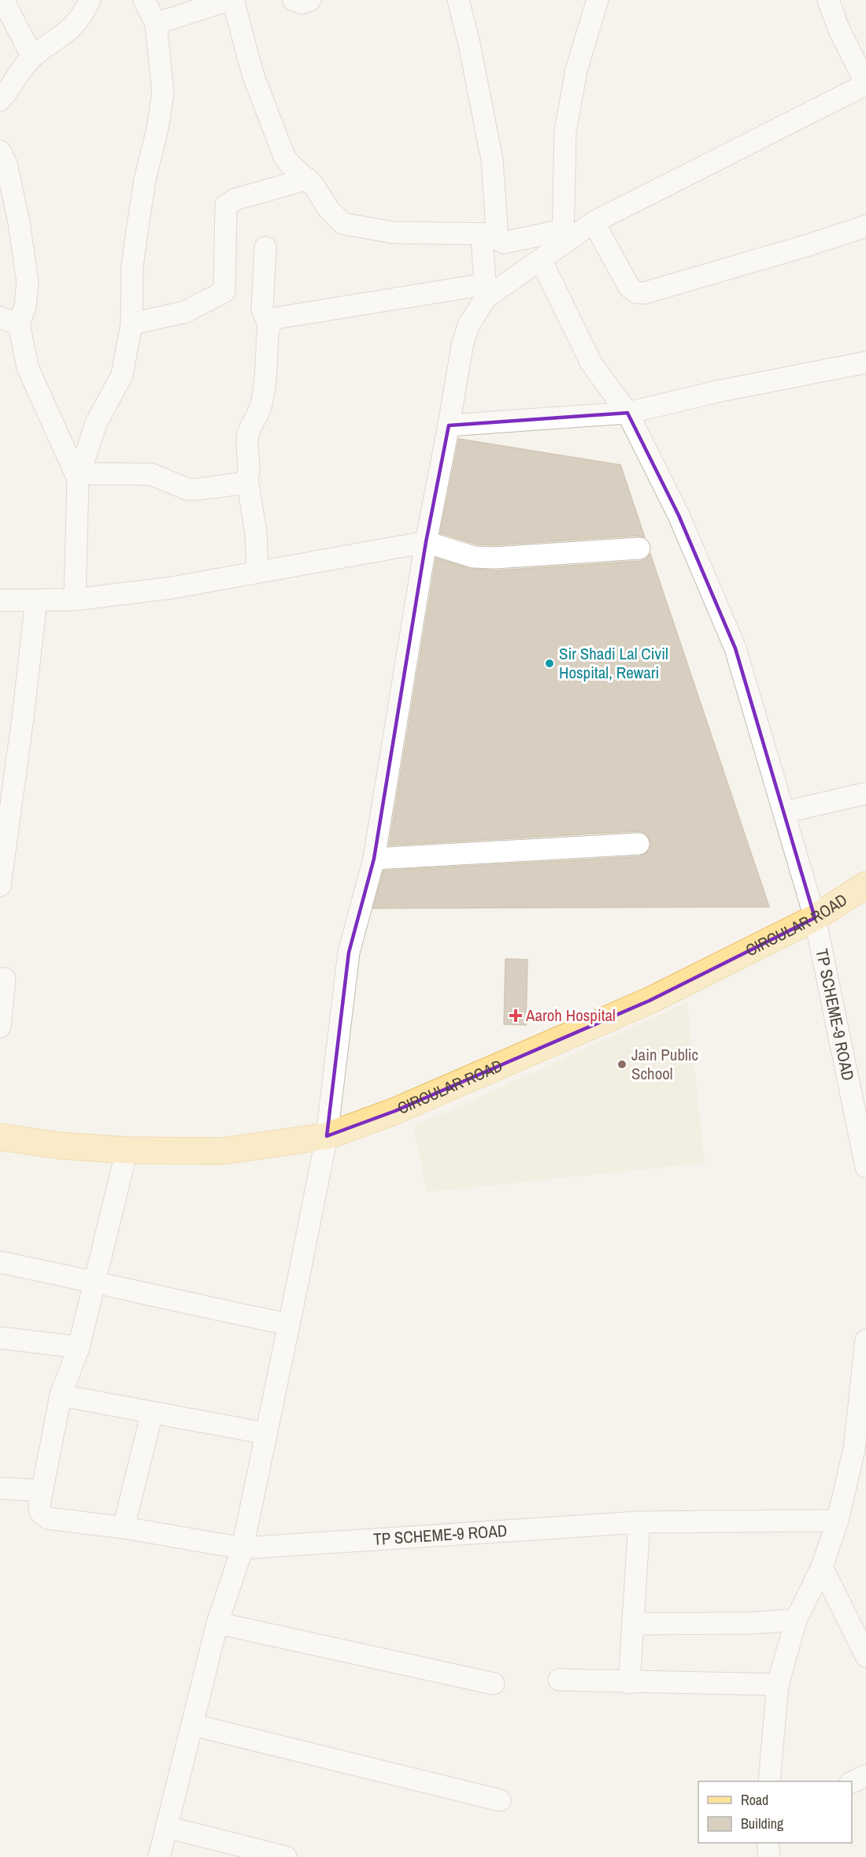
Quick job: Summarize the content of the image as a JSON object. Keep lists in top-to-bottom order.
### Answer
{
  "streets": {
    "main road": ["CIRCULAR ROAD"],
    "street": ["TP SCHEME-9 ROAD"]
  },
  "crossings": [
    ["CIRCULAR ROAD", "TP SCHEME-9 ROAD"]
  ],
  "places": {
    "other": ["Sir Shadi Lal Civil Hospital, Rewari", "Jain Public School"],
    "health": ["Aaroh Hospital"]
  },
  "legend": ["Road", "Building"]
}
